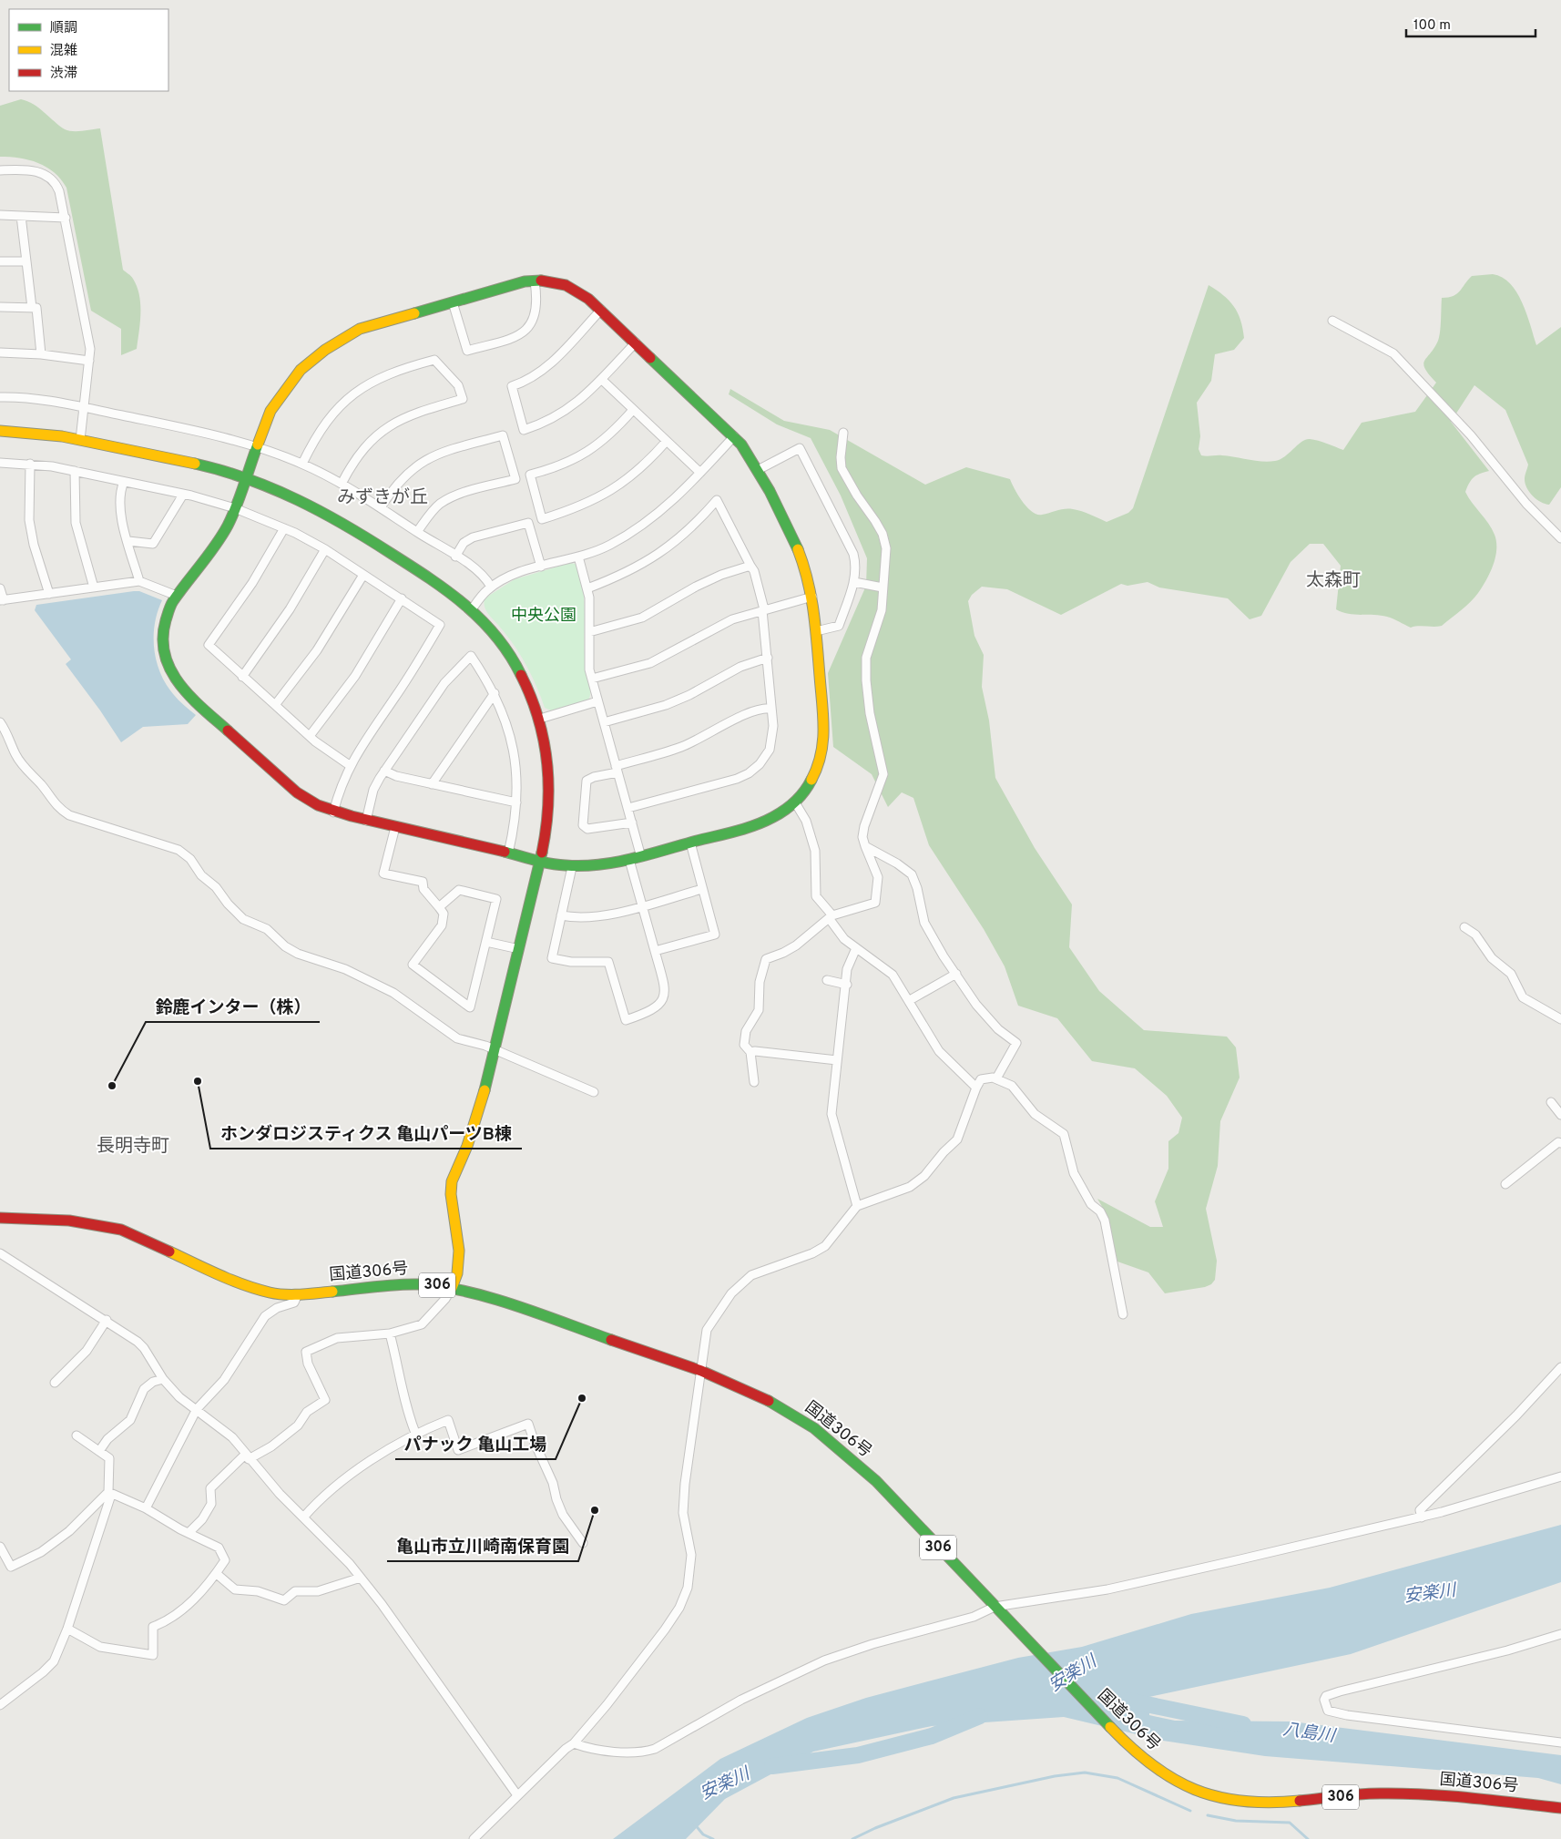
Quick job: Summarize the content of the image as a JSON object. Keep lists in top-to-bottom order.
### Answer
{
  "streets": {
    "main road": ["国道306号", "306"]
  },
  "districts": ["みずきが丘", "太森町", "長明寺町"],
  "water": ["安楽川", "八島川"],
  "parks": ["中央公園"],
  "places": [
    "ホンダロジスティクス 亀山パーツB棟",
    "鈴鹿インター（株）",
    "パナック 亀山工場",
    "亀山市立川崎南保育園"
  ],
  "legend": ["順調", "混雑", "渋滞"],
  "scale_bar": "100 m"
}
